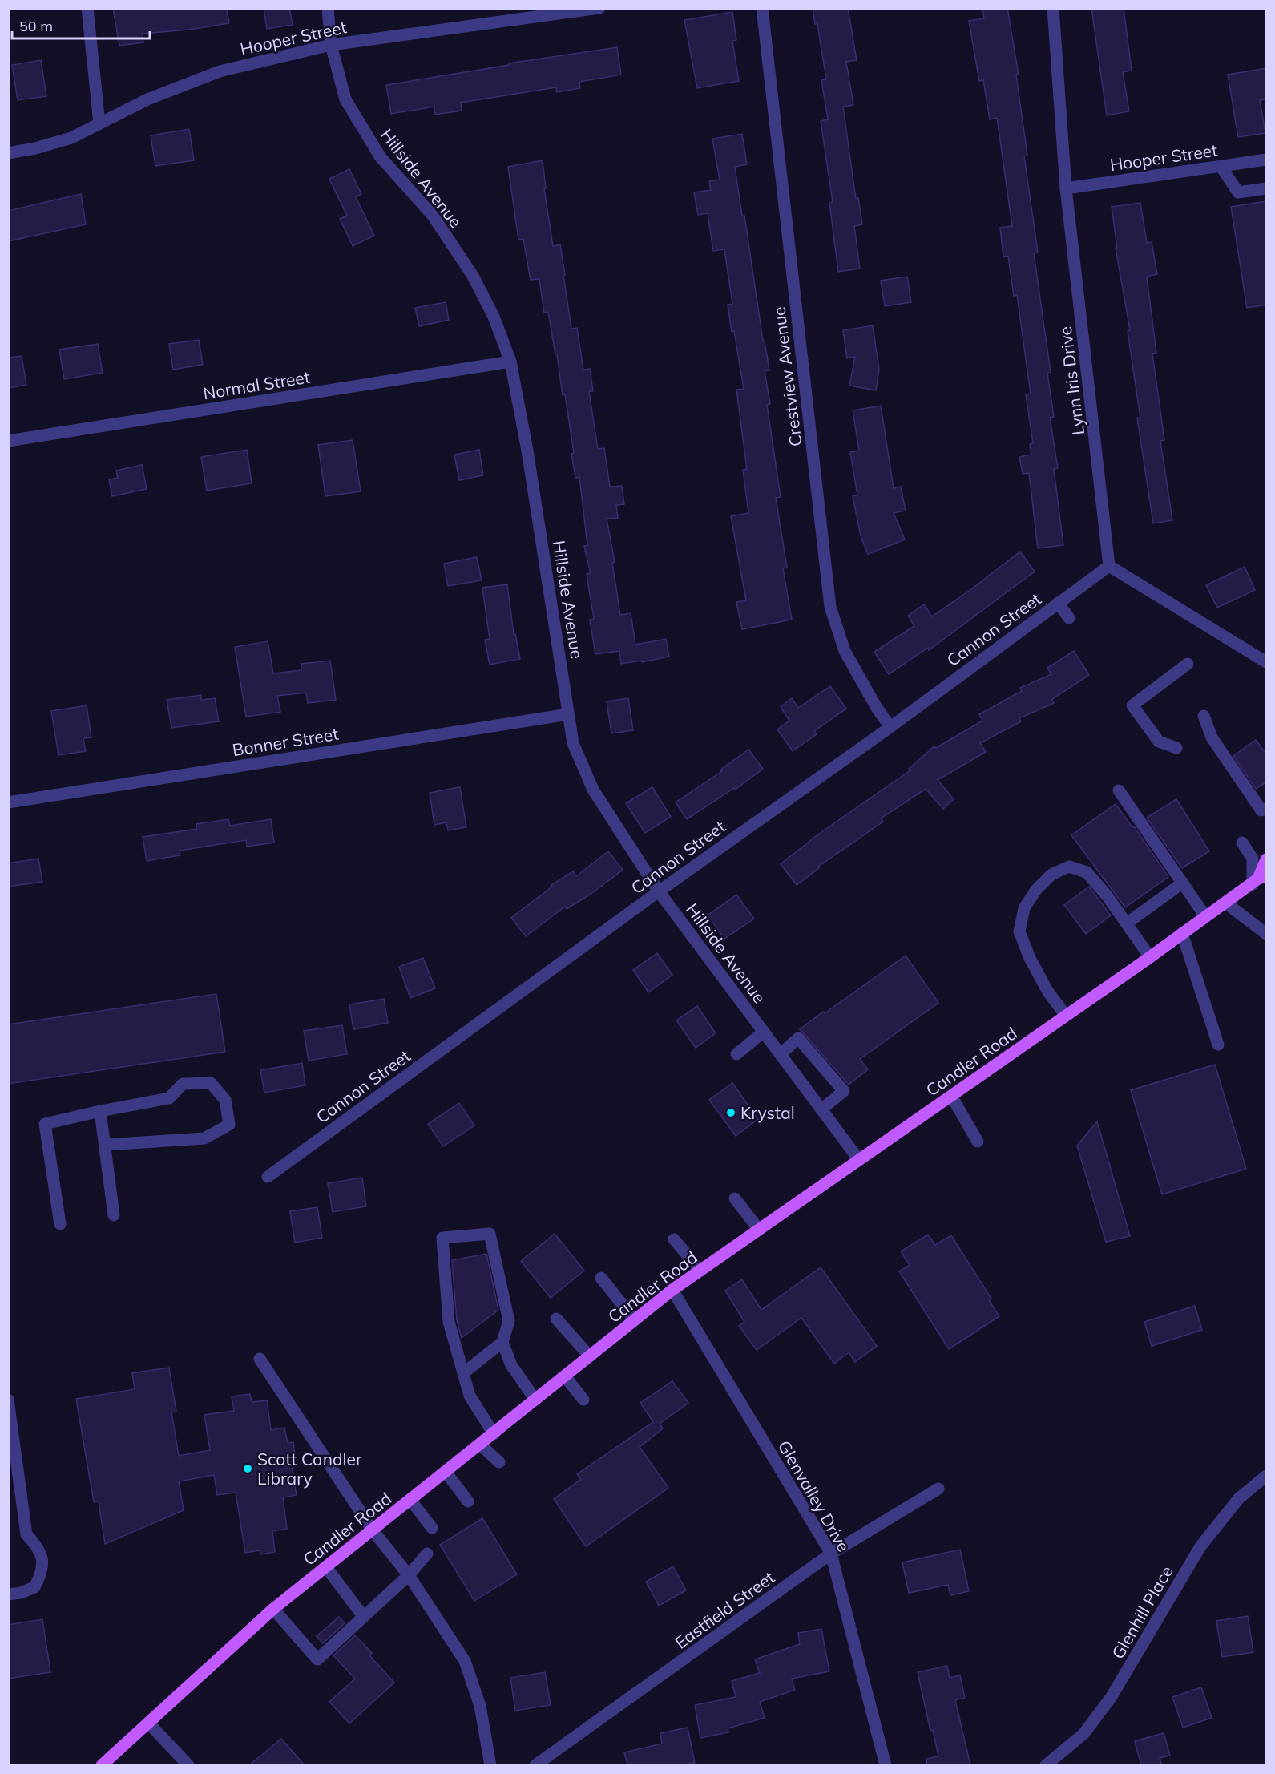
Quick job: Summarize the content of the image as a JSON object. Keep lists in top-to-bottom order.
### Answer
{
  "streets": {
    "main road": ["Candler Road"],
    "street": [
      "Hooper Street",
      "Hillside Avenue",
      "Crestview Avenue",
      "Lynn Iris Drive",
      "Normal Street",
      "Cannon Street",
      "Bonner Street",
      "Glenvalley Drive",
      "Eastfield Street",
      "Glenhill Place"
    ]
  },
  "crossings": [
    ["Hooper Street", "Hillside Avenue"],
    ["Hooper Street", "Lynn Iris Drive"],
    ["Hillside Avenue", "Normal Street"],
    ["Hillside Avenue", "Cannon Street"],
    ["Hillside Avenue", "Bonner Street"],
    ["Hillside Avenue", "Candler Road"],
    ["Crestview Avenue", "Cannon Street"],
    ["Lynn Iris Drive", "Cannon Street"],
    ["Candler Road", "Glenvalley Drive"],
    ["Glenvalley Drive", "Eastfield Street"]
  ],
  "places": ["Krystal", "Scott Candler Library"],
  "scale_bar": "50 m"
}
